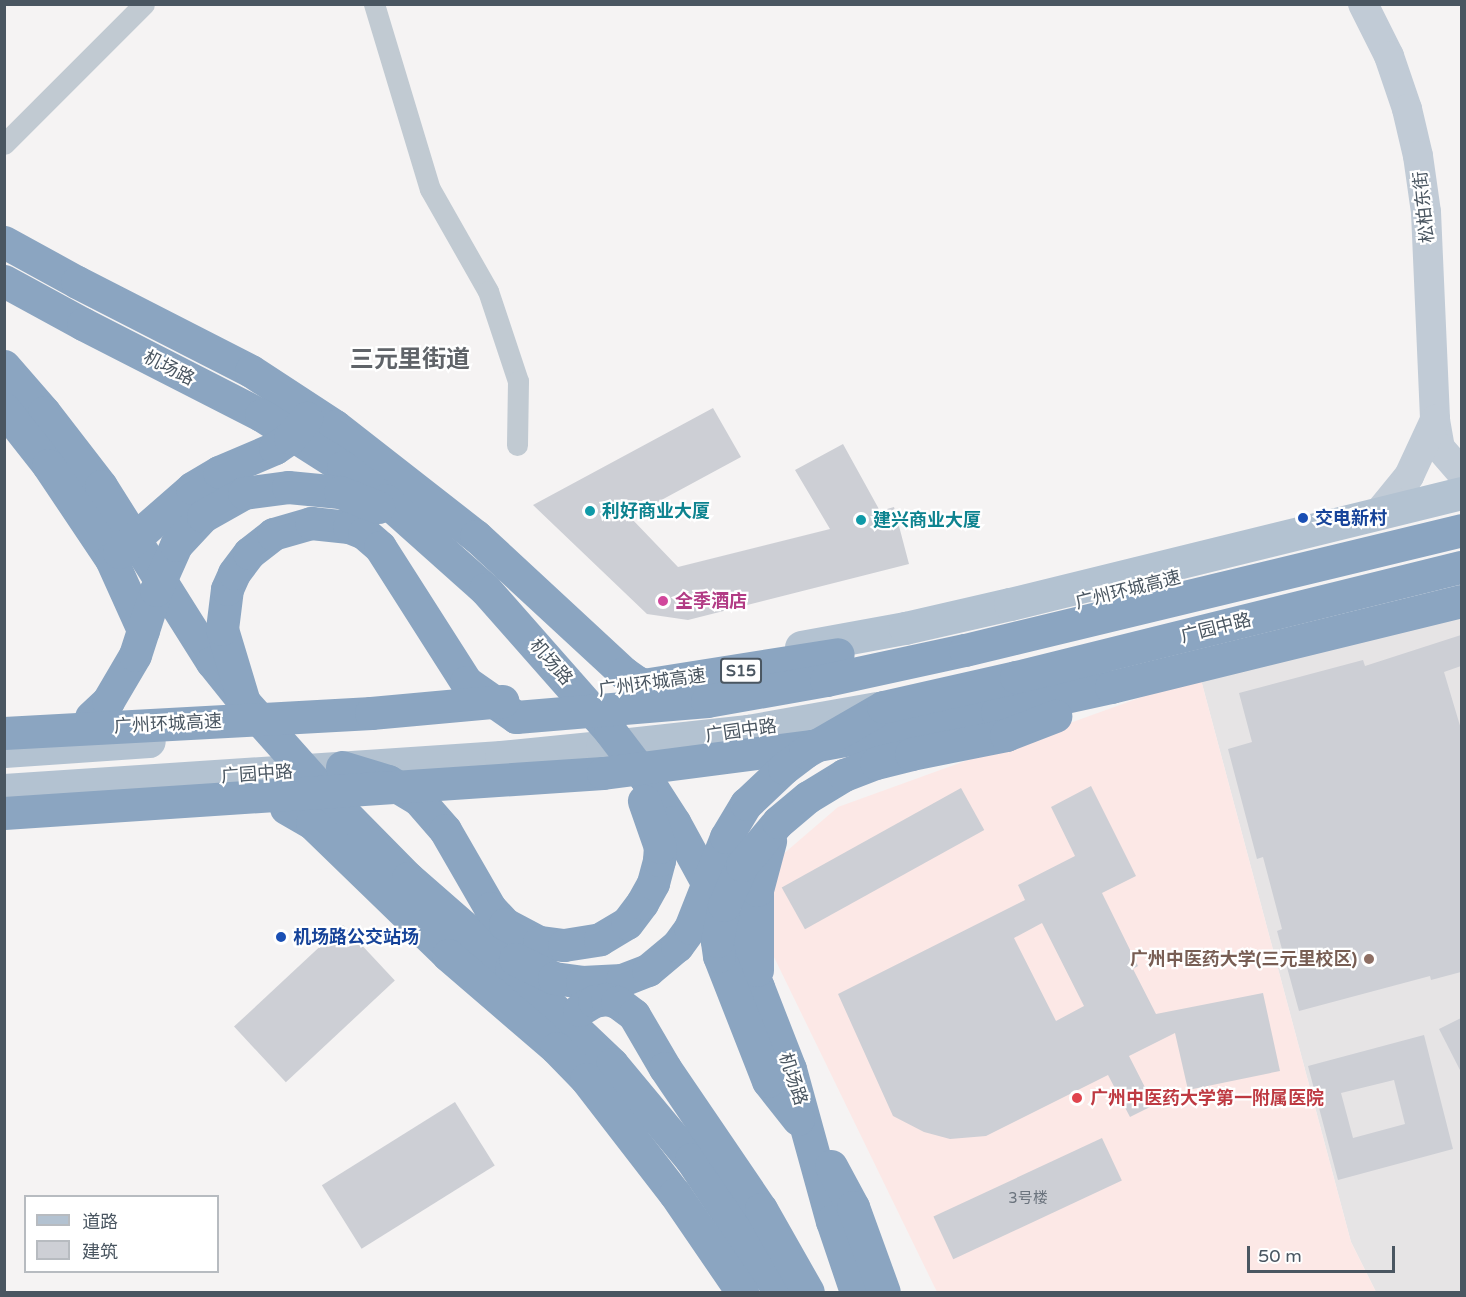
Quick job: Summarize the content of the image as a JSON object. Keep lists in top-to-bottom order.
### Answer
{
  "streets": {
    "highway": [
      "机场路",
      "广州环城高速",
      "广园中路",
      "S15"
    ],
    "street": ["松柏东街"]
  },
  "crossings": [
    ["广州环城高速", "广园中路"]
  ],
  "districts": ["三元里街道"],
  "places": [
    "利好商业大厦",
    "交电新村",
    "建兴商业大厦",
    "全季酒店",
    "机场路公交站场",
    "广州中医药大学(三元里校区)",
    "广州中医药大学第一附属医院"
  ],
  "house_numbers": ["3号楼"],
  "legend": ["道路", "建筑"],
  "scale_bar": "50 m"
}
